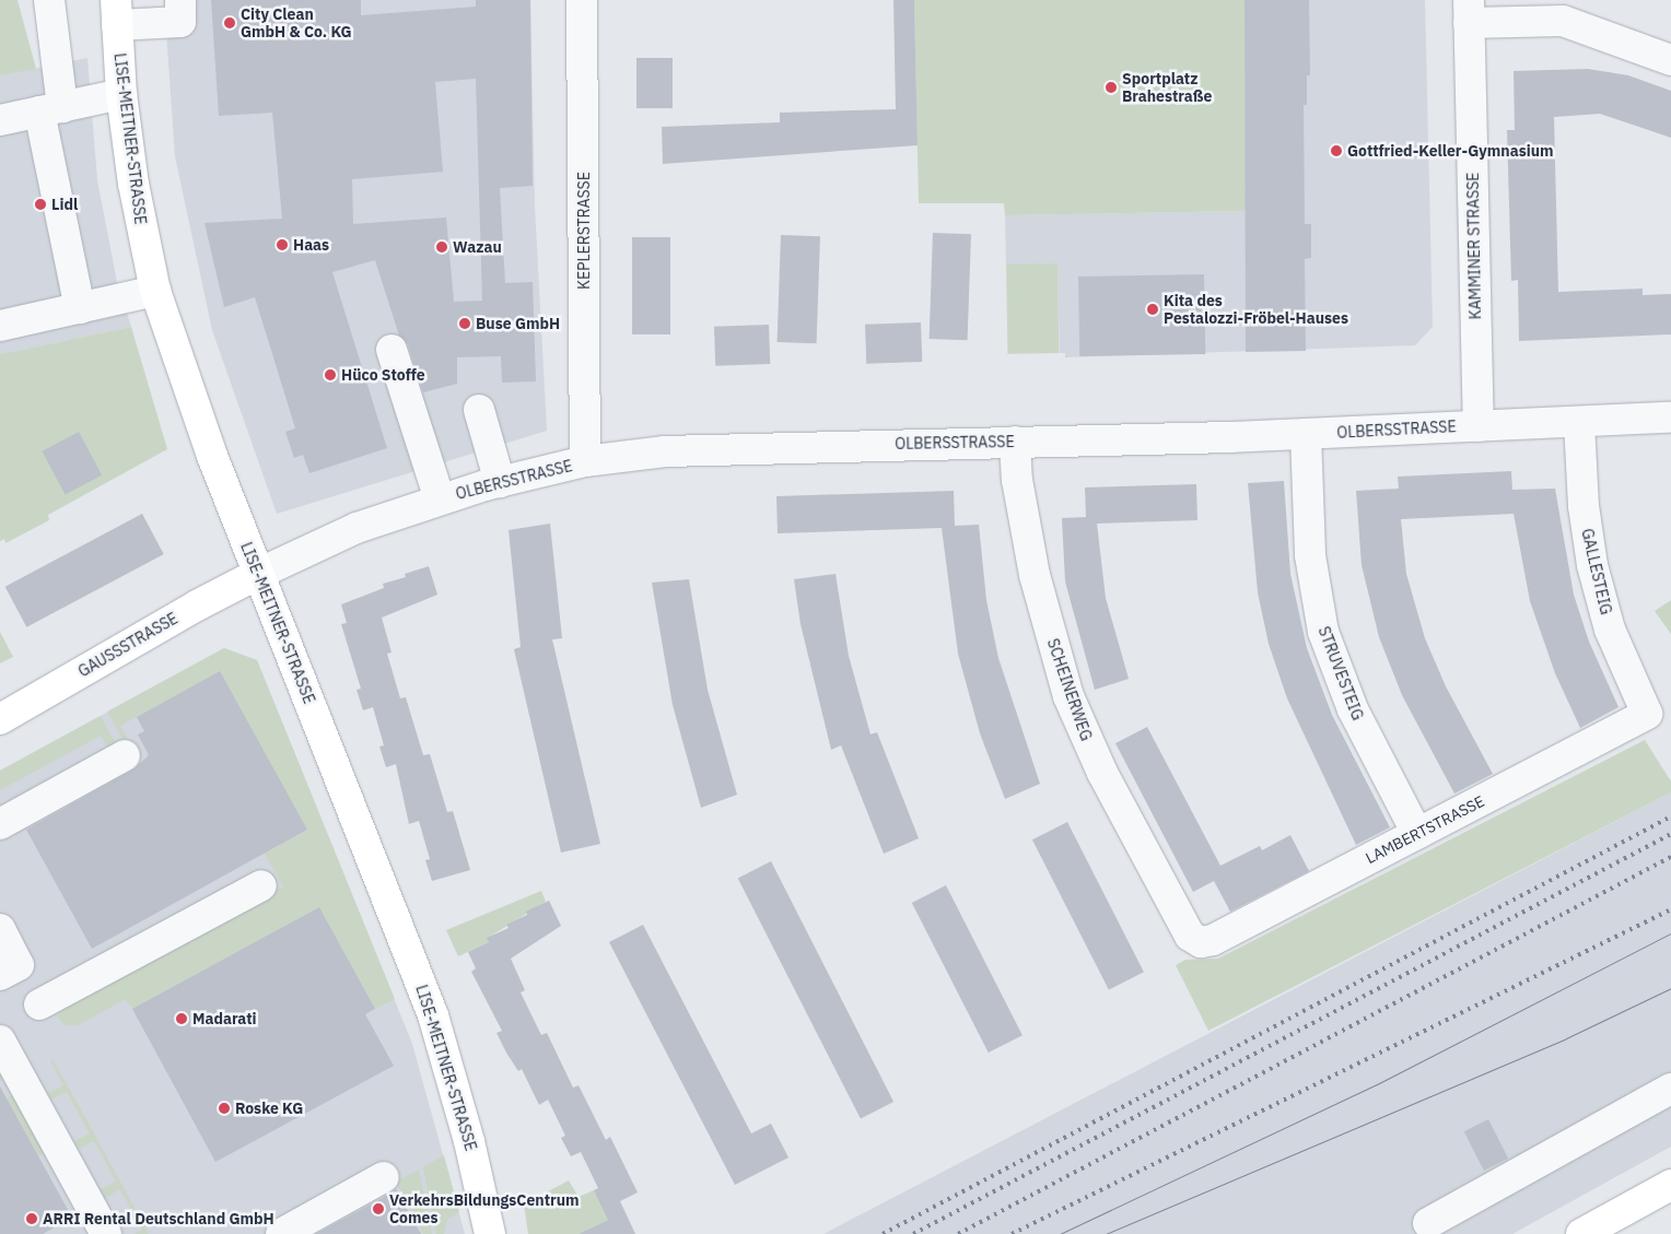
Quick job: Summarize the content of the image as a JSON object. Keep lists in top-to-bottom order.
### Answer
{
  "streets": {
    "main road": ["LISE-MEITNER-STRASSE", "GAUSSSTRASSE"],
    "street": [
      "KEPLERSTRASSE",
      "KAMMINER STRASSE",
      "OLBERSSTRASSE",
      "GALLESTEIG",
      "STRUVESTEIG",
      "SCHEINERWEG",
      "LAMBERTSTRASSE"
    ]
  },
  "crossings": [
    ["LISE-MEITNER-STRASSE", "OLBERSSTRASSE"],
    ["LISE-MEITNER-STRASSE", "GAUSSSTRASSE"],
    ["KEPLERSTRASSE", "OLBERSSTRASSE"],
    ["KAMMINER STRASSE", "OLBERSSTRASSE"],
    ["OLBERSSTRASSE", "GALLESTEIG"],
    ["OLBERSSTRASSE", "GAUSSSTRASSE"],
    ["OLBERSSTRASSE", "STRUVESTEIG"],
    ["OLBERSSTRASSE", "SCHEINERWEG"],
    ["GALLESTEIG", "LAMBERTSTRASSE"],
    ["STRUVESTEIG", "LAMBERTSTRASSE"],
    ["SCHEINERWEG", "LAMBERTSTRASSE"]
  ],
  "places": [
    "City Clean GmbH & Co. KG",
    "Sportplatz Brahestraße",
    "Gottfried-Keller-Gymnasium",
    "Lidl",
    "Haas",
    "Wazau",
    "Kita des Pestalozzi-Fröbel-Hauses",
    "Buse GmbH",
    "Hüco Stoffe",
    "Madarati",
    "Roske KG",
    "VerkehrsBildungsCentrum Comes",
    "ARRI Rental Deutschland GmbH"
  ]
}
